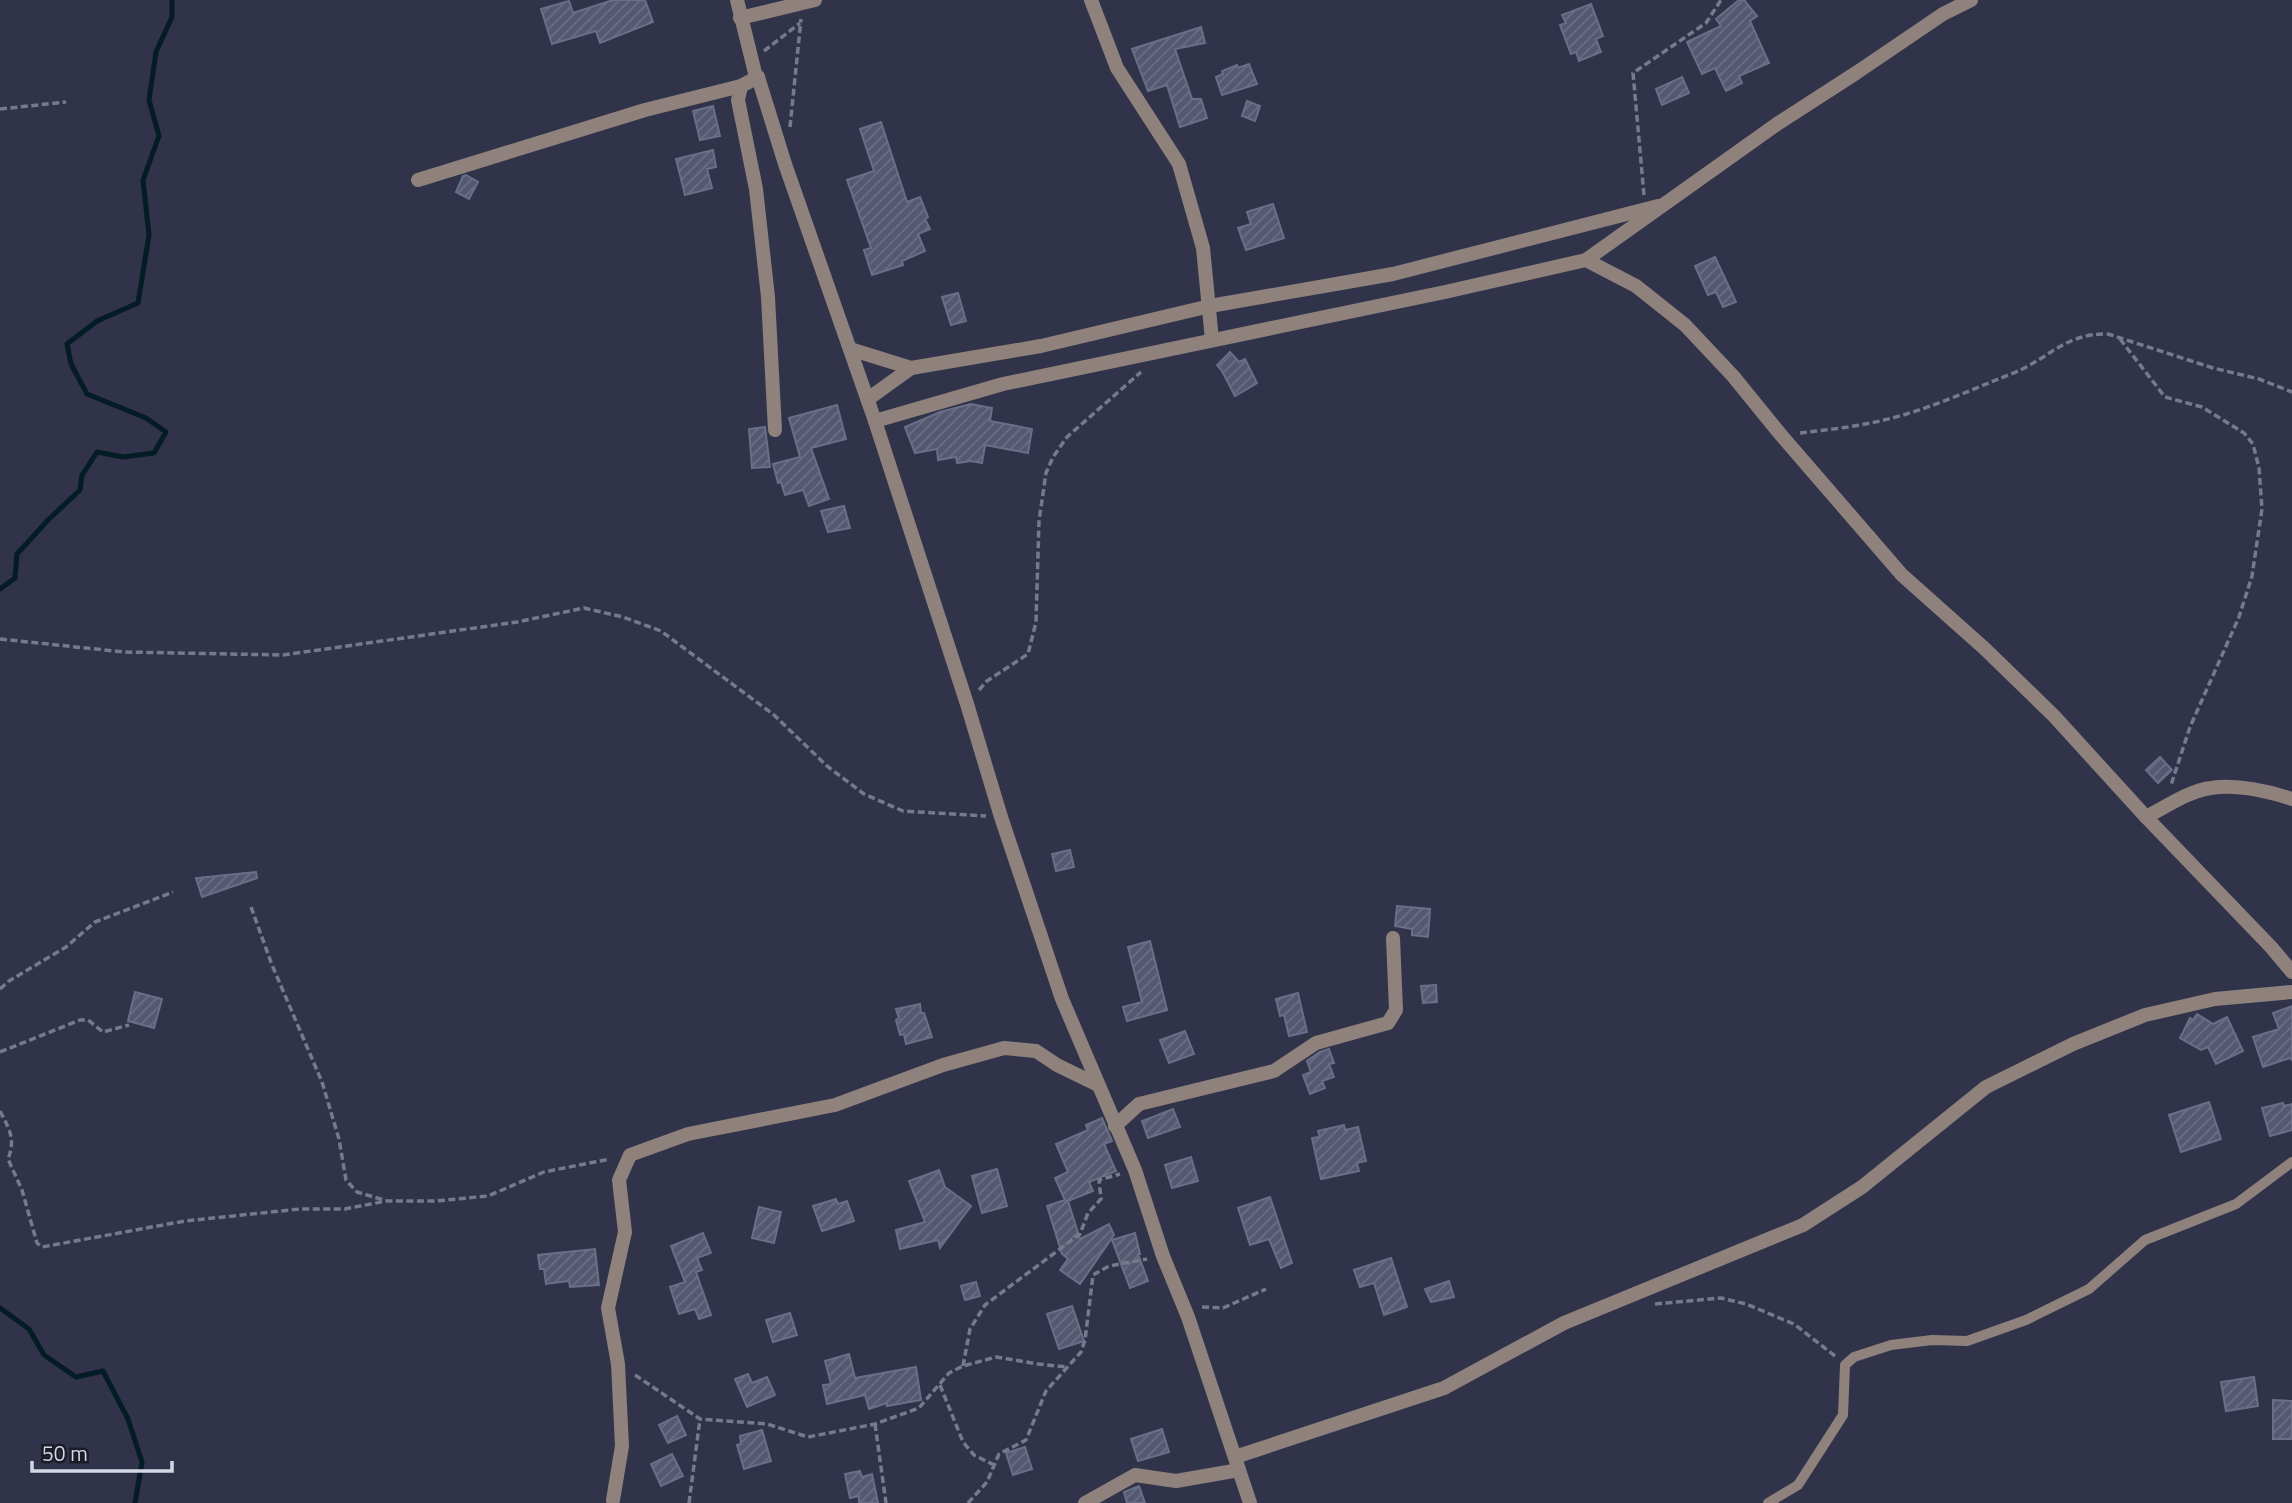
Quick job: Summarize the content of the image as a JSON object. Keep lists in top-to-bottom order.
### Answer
{
  "scale_bar": "50 m"
}
